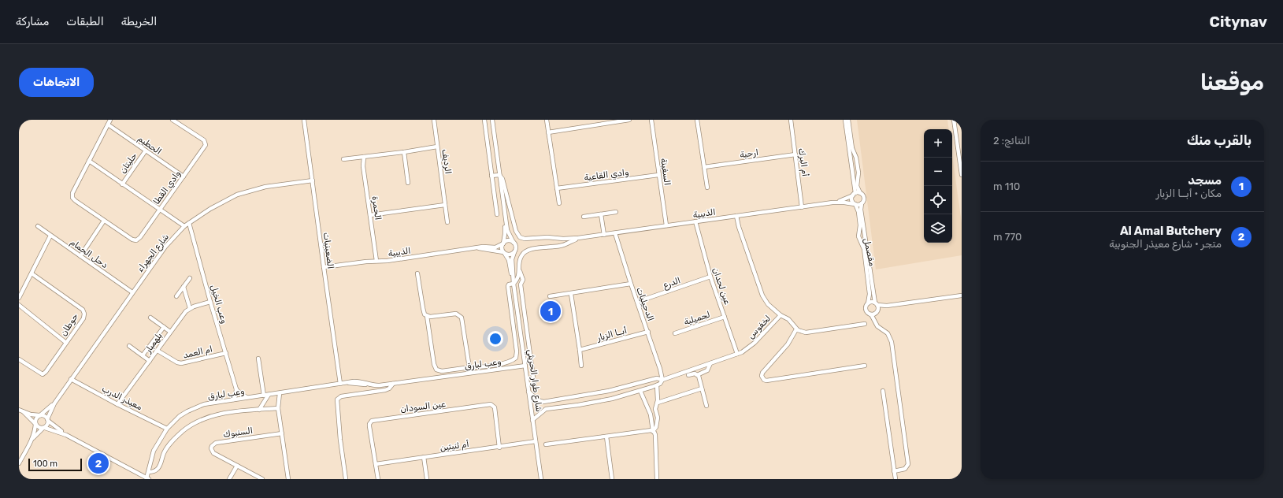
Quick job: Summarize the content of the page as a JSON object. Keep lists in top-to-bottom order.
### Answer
{
  "streets": {
    "street": [
      "الحطيم",
      "ارحية",
      "الرديف",
      "أم البرك",
      "حليتان",
      "السفينة",
      "وادي القاعية",
      "وادي القطا",
      "الحمرة",
      "الذيبية",
      "الضعينيات",
      "مقصمل",
      "شارع الجهراء",
      "دحل الحمام",
      "الدرع",
      "عين لحدان",
      "وعب الخيل",
      "الدحيليات",
      "لجميلية",
      "حوطان",
      "لخفوس",
      "أبــا الزبار",
      "بلهمبار",
      "ام العمد",
      "وعب لبارق",
      "شارع طوار الحريثي",
      "معيذر الدرب",
      "عين السودان",
      "السنبوك",
      "أم ثنيتين"
    ]
  },
  "crossings": [
    ["الحطيم", "حليتان"],
    ["الحطيم", "وادي القطا"],
    ["ارحية", "أم البرك"],
    ["أم البرك", "الذيبية"],
    ["حليتان", "وادي القطا"],
    ["حليتان", "شارع الجهراء"],
    ["السفينة", "وادي القاعية"],
    ["السفينة", "الذيبية"],
    ["الحمرة", "الذيبية"],
    ["الذيبية", "الضعينيات"],
    ["الذيبية", "مقصمل"],
    ["الذيبية", "عين لحدان"],
    ["الذيبية", "الدحيليات"],
    ["الذيبية", "لخفوس"],
    ["الذيبية", "شارع طوار الحريثي"],
    ["الضعينيات", "شارع الجهراء"],
    ["الضعينيات", "وعب لبارق"],
    ["شارع الجهراء", "دحل الحمام"],
    ["شارع الجهراء", "وعب الخيل"],
    ["شارع الجهراء", "معيذر الدرب"],
    ["الدرع", "عين لحدان"],
    ["الدرع", "الدحيليات"],
    ["عين لحدان", "لجميلية"],
    ["عين لحدان", "لخفوس"],
    ["وعب الخيل", "ام العمد"],
    ["الدحيليات", "لخفوس"],
    ["الدحيليات", "أبــا الزبار"],
    ["لخفوس", "شارع طوار الحريثي"],
    ["بلهمبار", "ام العمد"],
    ["بلهمبار", "معيذر الدرب"],
    ["وعب لبارق", "شارع طوار الحريثي"],
    ["وعب لبارق", "معيذر الدرب"],
    ["شارع طوار الحريثي", "أم ثنيتين"],
    ["عين السودان", "أم ثنيتين"]
  ],
  "scale_bar": "100 m",
  "page": {
    "header": "Citynav",
    "nav": ["الخريطة", "الطبقات", "مشاركة"],
    "buttons": "الاتجاهات",
    "title": "موقعنا",
    "heading": ["بالقرب منك", "النتائج: 2"],
    "map_buttons": ["+", "−"],
    "list": [
      {
        "mark": "1",
        "name": "مسجد",
        "note": "مكان · أبــا الزبار",
        "value": "110 m"
      },
      {
        "mark": "2",
        "name": "Al Amal Butchery",
        "note": "متجر · شارع معيذر الجنوبية",
        "value": "770 m"
      }
    ],
    "pins": ["1", "2"],
    "scale": "100 m"
  }
}
